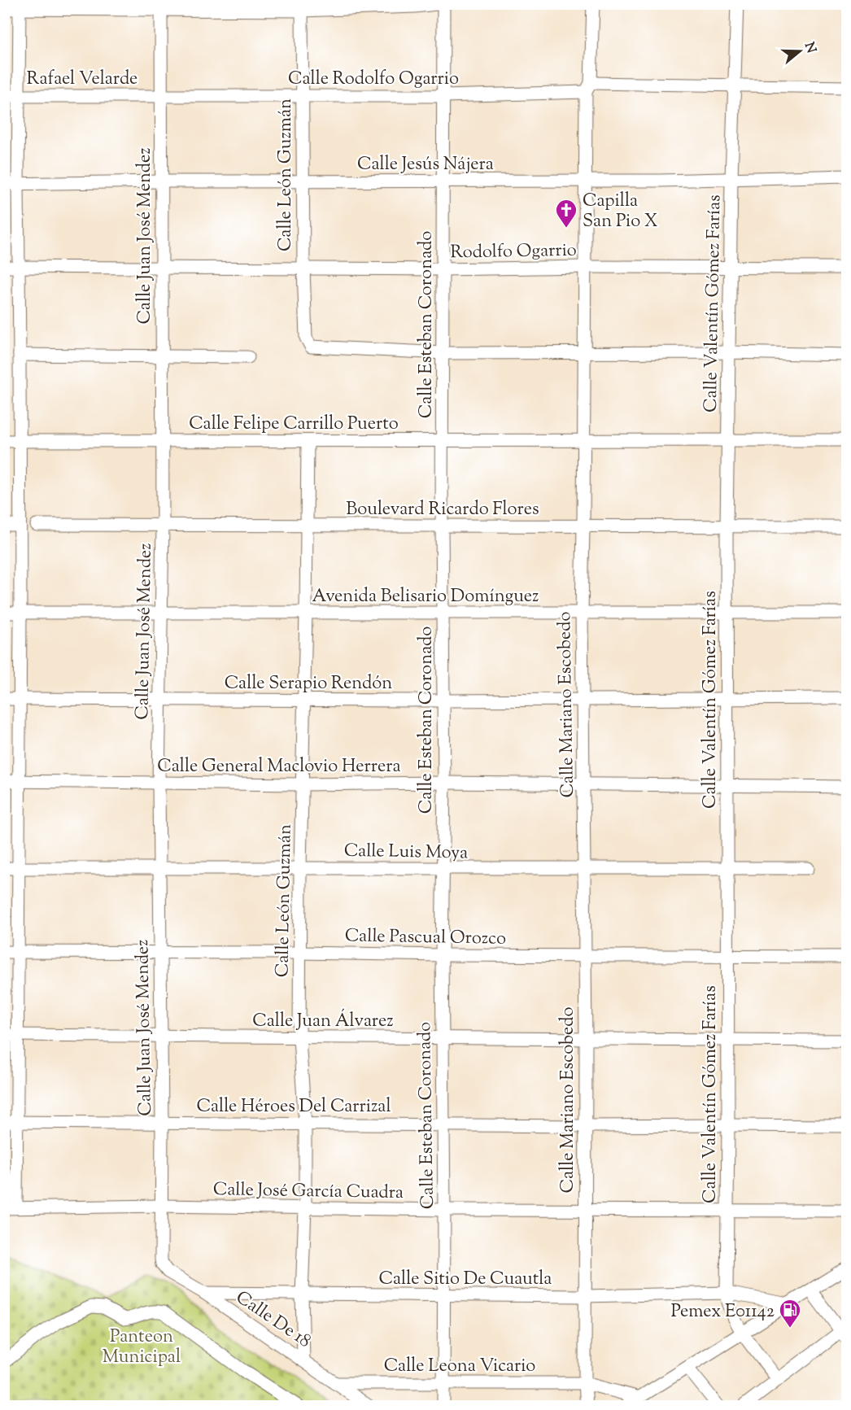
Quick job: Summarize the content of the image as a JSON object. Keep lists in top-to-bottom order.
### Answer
{
  "streets": {
    "street": [
      "Rafael Velarde",
      "Calle Rodolfo Ogarrio",
      "Calle Jesús Nájera",
      "Calle León Guzmán",
      "Calle Juan José Mendez",
      "Rodolfo Ogarrio",
      "Calle Valentín Gómez Farías",
      "Calle Esteban Coronado",
      "Calle Felipe Carrillo Puerto",
      "Boulevard Ricardo Flores",
      "Avenida Belisario Domínguez",
      "Calle Serapio Rendón",
      "Calle Mariano Escobedo",
      "Calle General Maclovio Herrera",
      "Calle Luis Moya",
      "Calle Pascual Orozco",
      "Calle Juan Álvarez",
      "Calle Héroes Del Carrizal",
      "Calle José García Cuadra",
      "Calle Sitio De Cuautla",
      "Calle De 18",
      "Calle Leona Vicario"
    ]
  },
  "crossings": [
    ["Rafael Velarde", "Calle Rodolfo Ogarrio"],
    ["Rafael Velarde", "Calle Juan José Mendez"],
    ["Calle Rodolfo Ogarrio", "Calle León Guzmán"],
    ["Calle Rodolfo Ogarrio", "Calle Juan José Mendez"],
    ["Calle Rodolfo Ogarrio", "Calle Valentín Gómez Farías"],
    ["Calle Rodolfo Ogarrio", "Calle Esteban Coronado"],
    ["Calle Rodolfo Ogarrio", "Calle Mariano Escobedo"],
    ["Calle Jesús Nájera", "Calle León Guzmán"],
    ["Calle Jesús Nájera", "Calle Juan José Mendez"],
    ["Calle Jesús Nájera", "Calle Valentín Gómez Farías"],
    ["Calle Jesús Nájera", "Calle Esteban Coronado"],
    ["Calle Jesús Nájera", "Calle Mariano Escobedo"],
    ["Calle León Guzmán", "Rodolfo Ogarrio"],
    ["Calle León Guzmán", "Calle Esteban Coronado"],
    ["Calle León Guzmán", "Calle Felipe Carrillo Puerto"],
    ["Calle León Guzmán", "Boulevard Ricardo Flores"],
    ["Calle León Guzmán", "Avenida Belisario Domínguez"],
    ["Calle León Guzmán", "Calle Serapio Rendón"],
    ["Calle León Guzmán", "Calle General Maclovio Herrera"],
    ["Calle León Guzmán", "Calle Luis Moya"],
    ["Calle León Guzmán", "Calle Pascual Orozco"],
    ["Calle León Guzmán", "Calle Juan Álvarez"],
    ["Calle León Guzmán", "Calle Héroes Del Carrizal"],
    ["Calle León Guzmán", "Calle José García Cuadra"],
    ["Calle León Guzmán", "Calle Sitio De Cuautla"],
    ["Calle León Guzmán", "Calle De 18"],
    ["Calle Juan José Mendez", "Rodolfo Ogarrio"],
    ["Calle Juan José Mendez", "Calle Felipe Carrillo Puerto"],
    ["Calle Juan José Mendez", "Boulevard Ricardo Flores"],
    ["Calle Juan José Mendez", "Avenida Belisario Domínguez"],
    ["Calle Juan José Mendez", "Calle Serapio Rendón"],
    ["Calle Juan José Mendez", "Calle General Maclovio Herrera"],
    ["Calle Juan José Mendez", "Calle Luis Moya"],
    ["Calle Juan José Mendez", "Calle Pascual Orozco"],
    ["Calle Juan José Mendez", "Calle Juan Álvarez"],
    ["Calle Juan José Mendez", "Calle Héroes Del Carrizal"],
    ["Calle Juan José Mendez", "Calle José García Cuadra"],
    ["Calle Juan José Mendez", "Calle De 18"],
    ["Rodolfo Ogarrio", "Calle Valentín Gómez Farías"],
    ["Rodolfo Ogarrio", "Calle Esteban Coronado"],
    ["Rodolfo Ogarrio", "Calle Mariano Escobedo"],
    ["Calle Valentín Gómez Farías", "Calle Felipe Carrillo Puerto"],
    ["Calle Valentín Gómez Farías", "Boulevard Ricardo Flores"],
    ["Calle Valentín Gómez Farías", "Avenida Belisario Domínguez"],
    ["Calle Valentín Gómez Farías", "Calle Serapio Rendón"],
    ["Calle Valentín Gómez Farías", "Calle General Maclovio Herrera"],
    ["Calle Valentín Gómez Farías", "Calle Luis Moya"],
    ["Calle Valentín Gómez Farías", "Calle Pascual Orozco"],
    ["Calle Valentín Gómez Farías", "Calle Juan Álvarez"],
    ["Calle Valentín Gómez Farías", "Calle Héroes Del Carrizal"],
    ["Calle Valentín Gómez Farías", "Calle José García Cuadra"],
    ["Calle Valentín Gómez Farías", "Calle Sitio De Cuautla"],
    ["Calle Esteban Coronado", "Calle Felipe Carrillo Puerto"],
    ["Calle Esteban Coronado", "Boulevard Ricardo Flores"],
    ["Calle Esteban Coronado", "Avenida Belisario Domínguez"],
    ["Calle Esteban Coronado", "Calle Serapio Rendón"],
    ["Calle Esteban Coronado", "Calle General Maclovio Herrera"],
    ["Calle Esteban Coronado", "Calle Luis Moya"],
    ["Calle Esteban Coronado", "Calle Pascual Orozco"],
    ["Calle Esteban Coronado", "Calle Juan Álvarez"],
    ["Calle Esteban Coronado", "Calle Héroes Del Carrizal"],
    ["Calle Esteban Coronado", "Calle José García Cuadra"],
    ["Calle Esteban Coronado", "Calle Sitio De Cuautla"],
    ["Calle Esteban Coronado", "Calle Leona Vicario"],
    ["Calle Felipe Carrillo Puerto", "Calle Mariano Escobedo"],
    ["Boulevard Ricardo Flores", "Calle Mariano Escobedo"],
    ["Avenida Belisario Domínguez", "Calle Mariano Escobedo"],
    ["Calle Serapio Rendón", "Calle Mariano Escobedo"],
    ["Calle Mariano Escobedo", "Calle General Maclovio Herrera"],
    ["Calle Mariano Escobedo", "Calle Luis Moya"],
    ["Calle Mariano Escobedo", "Calle Pascual Orozco"],
    ["Calle Mariano Escobedo", "Calle Juan Álvarez"],
    ["Calle Mariano Escobedo", "Calle Héroes Del Carrizal"],
    ["Calle Mariano Escobedo", "Calle José García Cuadra"],
    ["Calle Mariano Escobedo", "Calle Sitio De Cuautla"],
    ["Calle Mariano Escobedo", "Calle Leona Vicario"],
    ["Calle Sitio De Cuautla", "Calle De 18"],
    ["Calle De 18", "Calle Leona Vicario"]
  ],
  "parks": ["Panteon Municipal"],
  "places": {
    "church": ["Capilla San Pio X"],
    "fuel station": ["Pemex E01142"]
  },
  "north": "right"
}
